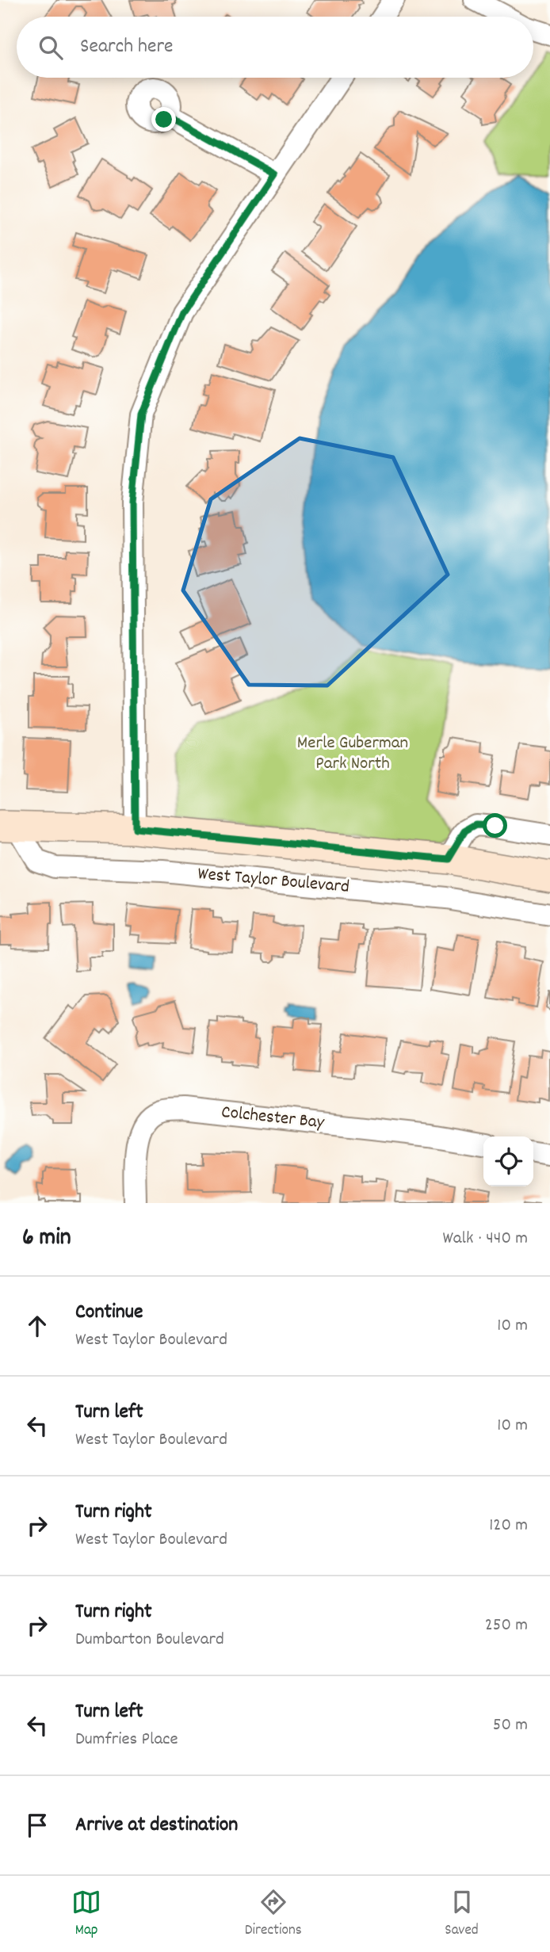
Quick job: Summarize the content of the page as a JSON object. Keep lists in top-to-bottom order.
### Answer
{
  "streets": {
    "street": ["West Taylor Boulevard", "Colchester Bay"]
  },
  "parks": ["Merle Guberman Park North"],
  "page": {
    "search": "Search here",
    "heading": ["6 min", "Walk · 440 m"],
    "list": [
      ["Continue", "West Taylor Boulevard", "10 m"],
      ["Turn left", "West Taylor Boulevard", "10 m"],
      ["Turn right", "West Taylor Boulevard", "120 m"],
      ["Turn right", "Dumbarton Boulevard", "250 m"],
      ["Turn left", "Dumfries Place", "50 m"],
      "Arrive at destination"
    ],
    "nav": ["Map", "Directions", "Saved"]
  }
}
